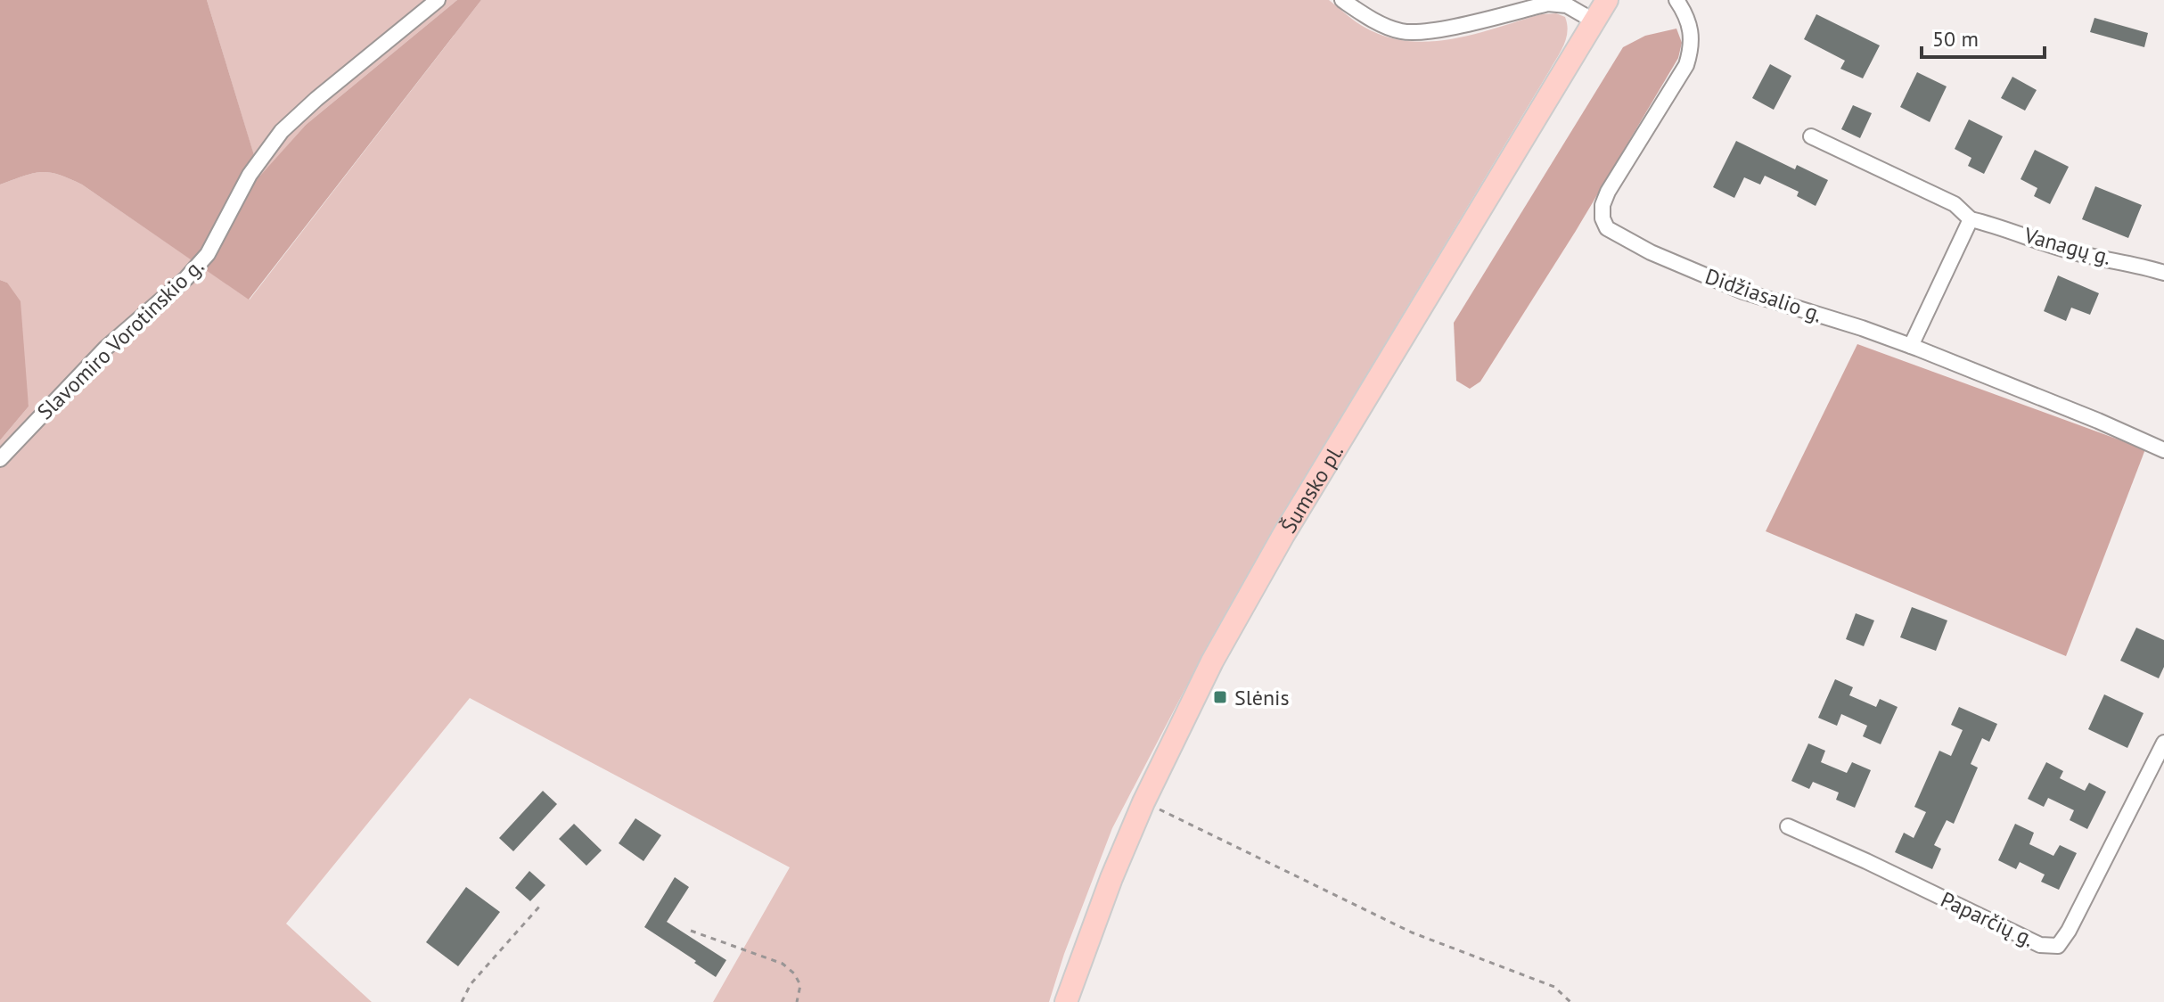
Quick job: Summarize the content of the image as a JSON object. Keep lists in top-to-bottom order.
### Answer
{
  "streets": {
    "main road": ["Šumsko pl."],
    "street": [
      "Vanagų g.",
      "Didžiasalio g.",
      "Slavomiro Vorotinskio g.",
      "Paparčių g."
    ]
  },
  "places": {
    "transit": ["Slėnis"]
  },
  "scale_bar": "50 m"
}
